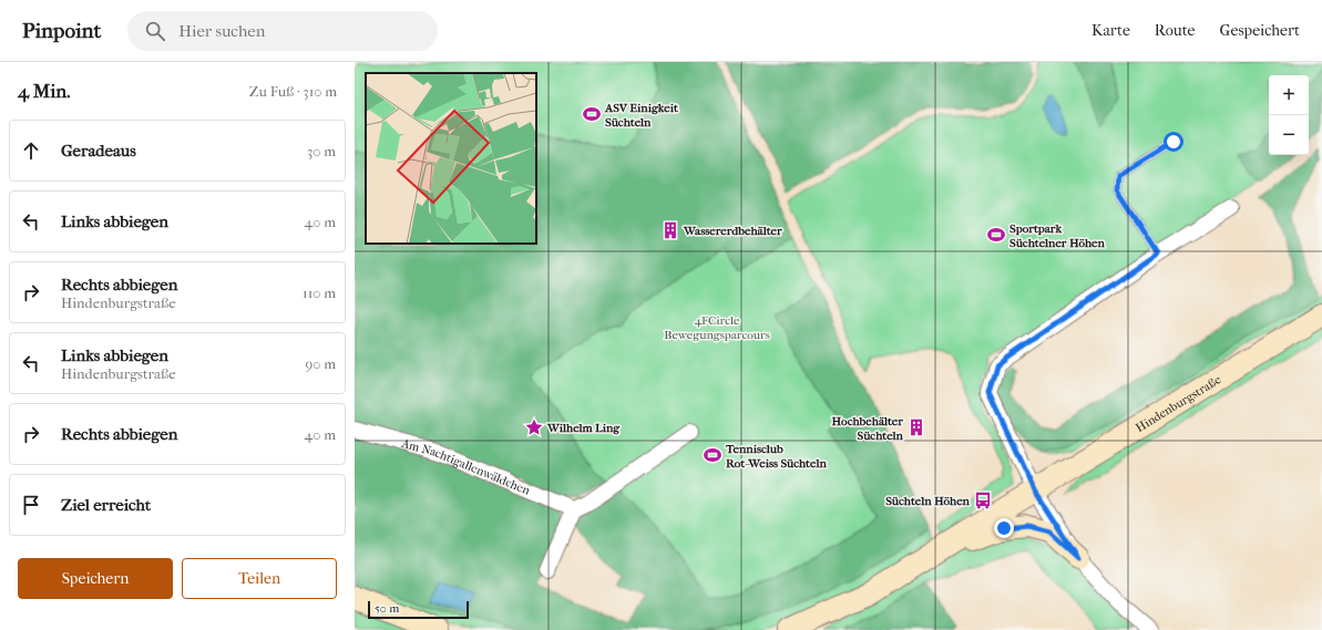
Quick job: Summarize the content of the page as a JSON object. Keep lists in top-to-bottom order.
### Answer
{
  "streets": {
    "main road": ["Hindenburgstraße"],
    "street": ["Am Nachtigallenwäldchen"]
  },
  "parks": ["4FCircle Bewegungsparcours"],
  "places": {
    "sports": ["ASV Einigkeit Süchteln", "Sportpark Süchtelner Höhen", "Tennisclub Rot-Weiss Süchteln"],
    "building": ["Wassererdbehälter", "Hochbehälter Süchteln"],
    "place": ["Wilhelm Ling"],
    "bus stop": ["Süchteln Höhen"]
  },
  "scale_bar": "50 m",
  "page": {
    "header": "Pinpoint",
    "search": "Hier suchen",
    "nav": ["Karte", "Route", "Gespeichert"],
    "heading": ["4 Min.", "Zu Fuß · 310 m"],
    "map_buttons": ["+", "−"],
    "list": [
      ["Geradeaus", "30 m"],
      ["Links abbiegen", "40 m"],
      ["Rechts abbiegen", "Hindenburgstraße", "110 m"],
      ["Links abbiegen", "Hindenburgstraße", "90 m"],
      ["Rechts abbiegen", "40 m"],
      "Ziel erreicht"
    ],
    "buttons": ["Speichern", "Teilen"],
    "scale": "50 m"
  }
}
